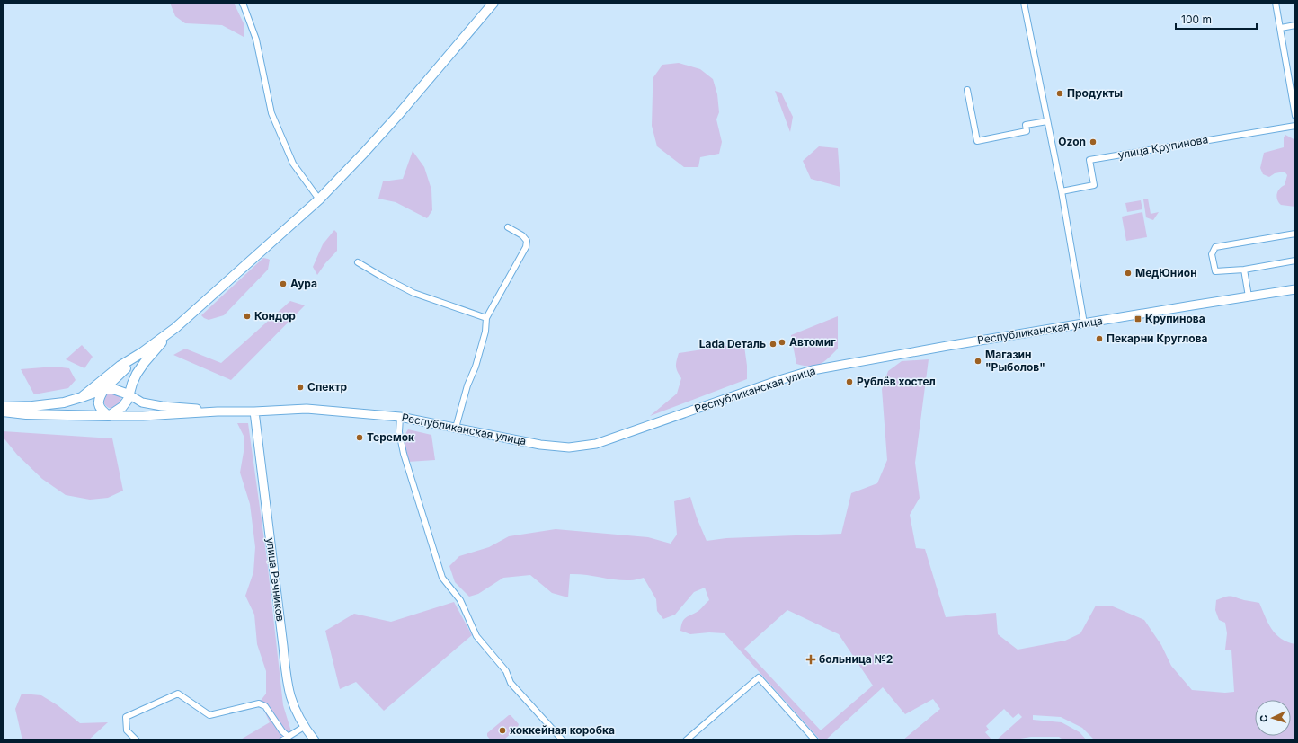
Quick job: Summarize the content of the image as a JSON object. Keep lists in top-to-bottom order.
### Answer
{
  "streets": {
    "street": ["улица Крупинова", "Республиканская улица", "улица Речников"]
  },
  "crossings": [
    ["Республиканская улица", "улица Речников"]
  ],
  "places": {
    "other": [
      "Продукты",
      "Ozon",
      "МедЮнион",
      "Аура",
      "Кондор",
      "Пекарни Круглова",
      "Автомиг",
      "Lada Dеталь",
      "Магазин \"Рыболов\"",
      "Рублёв хостел",
      "Спектр",
      "Теремок",
      "хоккейная коробка"
    ],
    "transit": ["Крупинова"],
    "health": ["больница №2"]
  },
  "scale_bar": "100 m",
  "north": "left"
}
